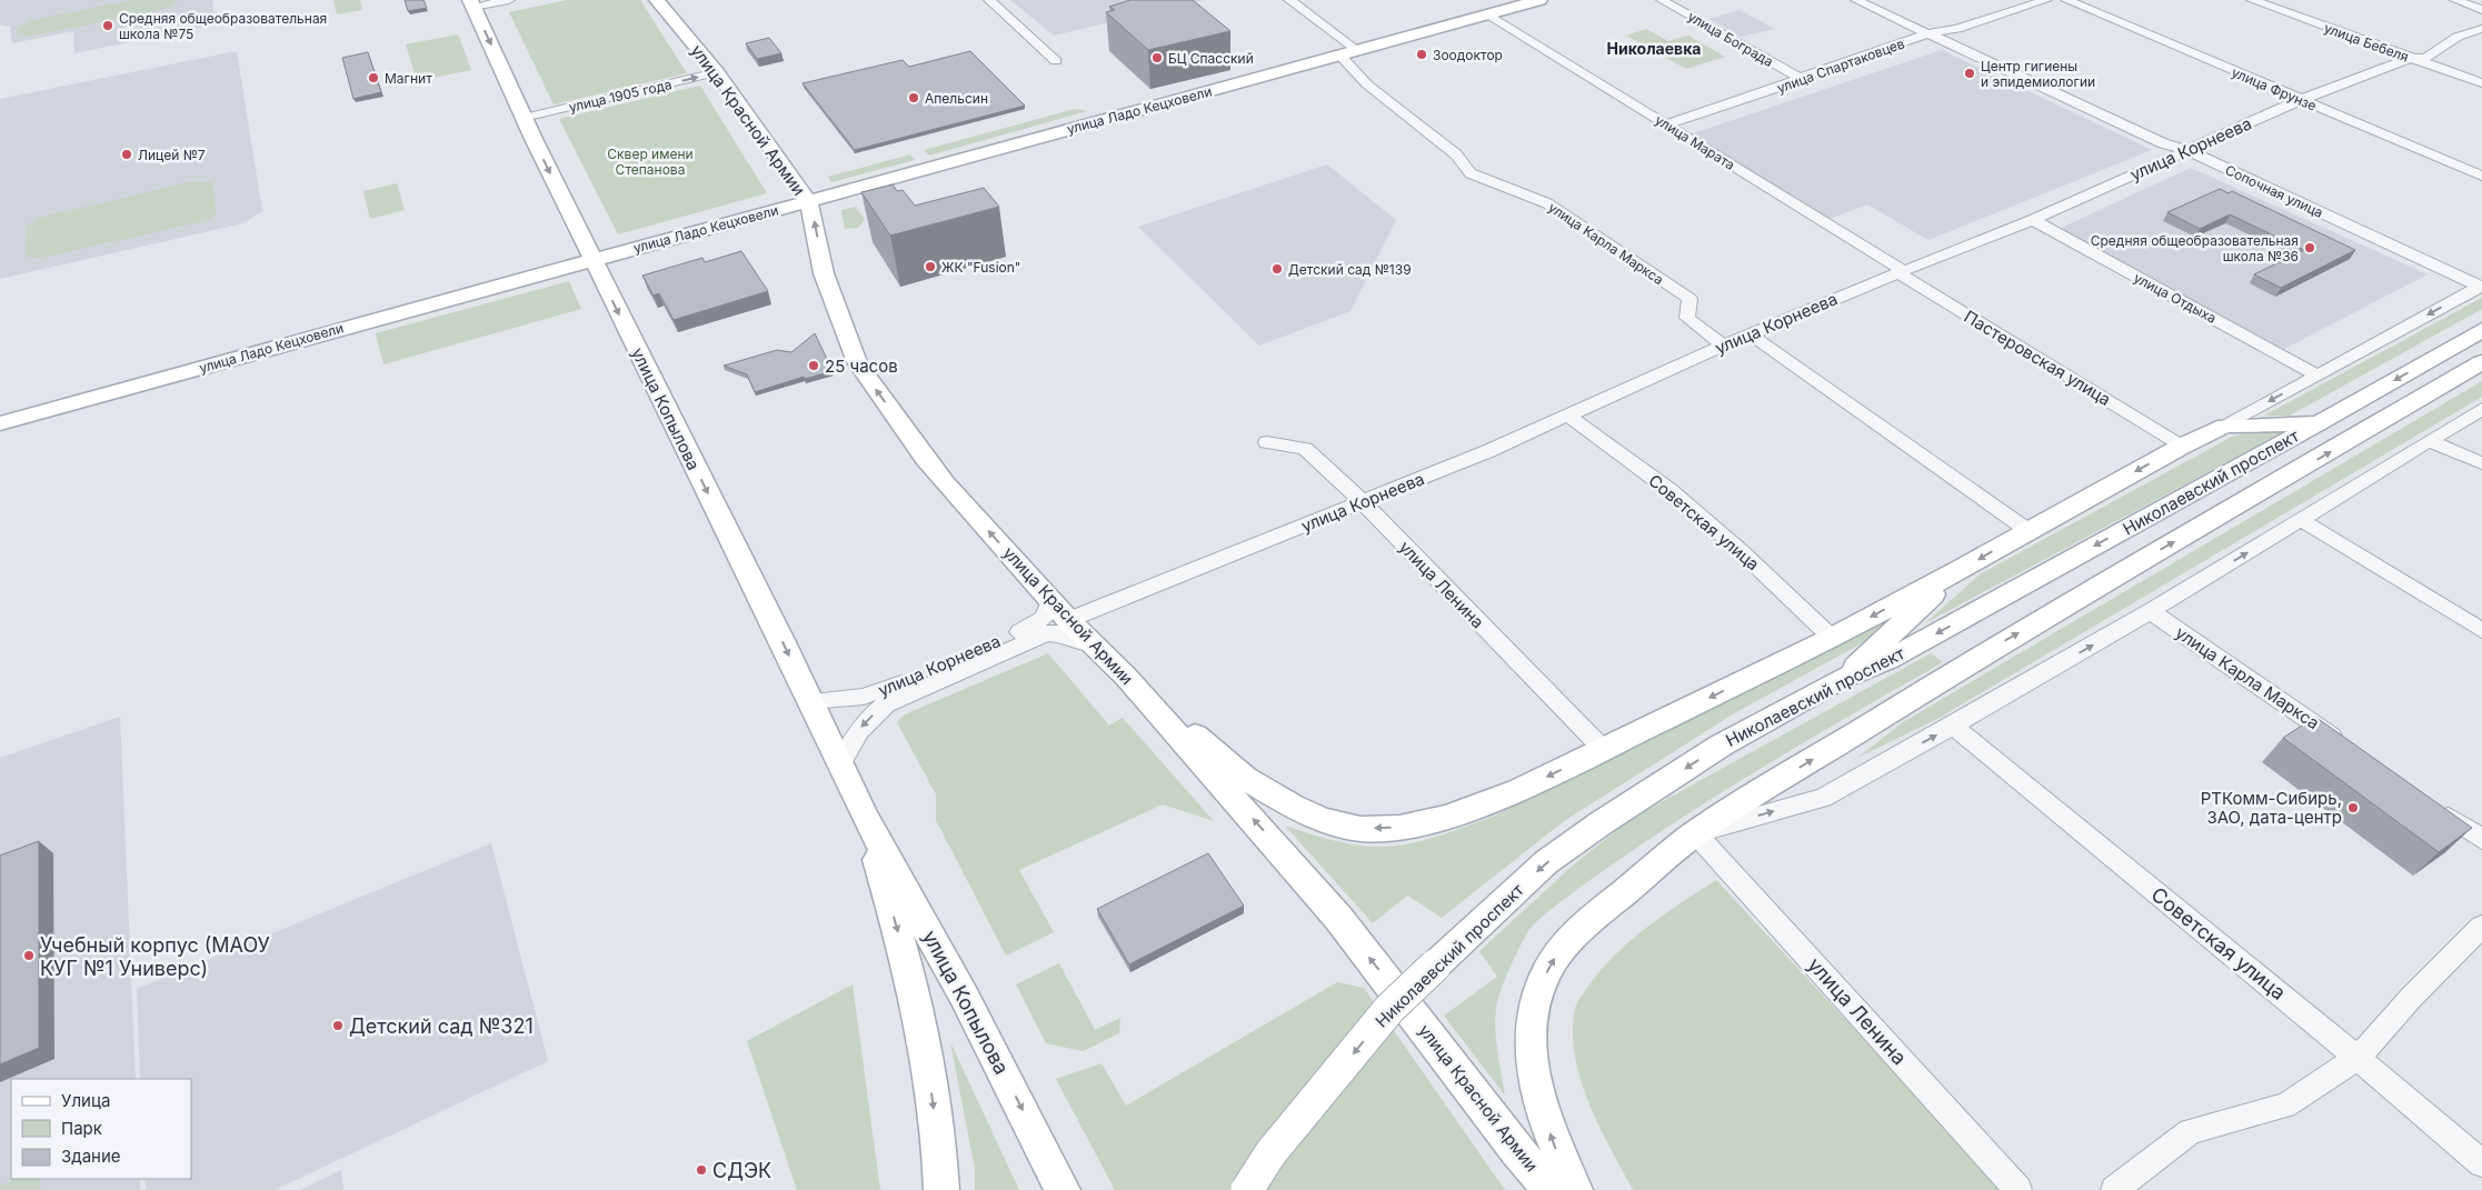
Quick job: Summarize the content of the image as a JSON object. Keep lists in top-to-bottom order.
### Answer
{
  "streets": {
    "main road": [
      "улица Ладо Кецховели",
      "улица Красной Армии",
      "улица Копылова",
      "Николаевский проспект"
    ],
    "street": [
      "улица Бограда",
      "улица Бебеля",
      "улица Спартаковцев",
      "улица Фрунзе",
      "улица 1905 года",
      "улица Марата",
      "улица Корнеева",
      "Сопочная улица",
      "улица Карла Маркса",
      "улица Отдыха",
      "Пастеровская улица",
      "Советская улица",
      "улица Ленина"
    ]
  },
  "crossings": [
    ["улица Бограда", "улица Спартаковцев"],
    ["улица Бебеля", "улица Корнеева"],
    ["улица Спартаковцев", "улица Марата"],
    ["улица Спартаковцев", "Сопочная улица"],
    ["улица Фрунзе", "улица Корнеева"],
    ["улица 1905 года", "улица Красной Армии"],
    ["улица 1905 года", "улица Копылова"],
    ["улица Ладо Кецховели", "улица Красной Армии"],
    ["улица Ладо Кецховели", "улица Марата"],
    ["улица Ладо Кецховели", "улица Карла Маркса"],
    ["улица Ладо Кецховели", "улица Копылова"],
    ["улица Красной Армии", "улица Корнеева"],
    ["улица Марата", "улица Корнеева"],
    ["улица Марата", "Пастеровская улица"],
    ["улица Корнеева", "Сопочная улица"],
    ["улица Корнеева", "улица Карла Маркса"],
    ["улица Корнеева", "улица Отдыха"],
    ["улица Корнеева", "Пастеровская улица"],
    ["улица Корнеева", "улица Копылова"],
    ["улица Корнеева", "Советская улица"],
    ["улица Корнеева", "улица Ленина"],
    ["Николаевский проспект", "улица Ленина"]
  ],
  "one_way": ["улица 1905 года", "улица Красной Армии", "улица Копылова"],
  "districts": ["Николаевка"],
  "parks": ["Сквер имени Степанова"],
  "places": [
    "Средняя общеобразовательная школа №75",
    "Зоодоктор",
    "БЦ Спасский",
    "Центр гигиены и эпидемиологии",
    "Магнит",
    "Апельсин",
    "Лицей №7",
    "Средняя общеобразовательная школа №36",
    "ЖК \"Fusion\"",
    "Детский сад №139",
    "25 часов",
    "РТКомм-Сибирь, ЗАО, дата-центр",
    "Учебный корпус (МАОУ КУГ №1 Универс)",
    "Детский сад №321",
    "СДЭК"
  ],
  "legend": ["Улица", "Парк", "Здание"]
}
